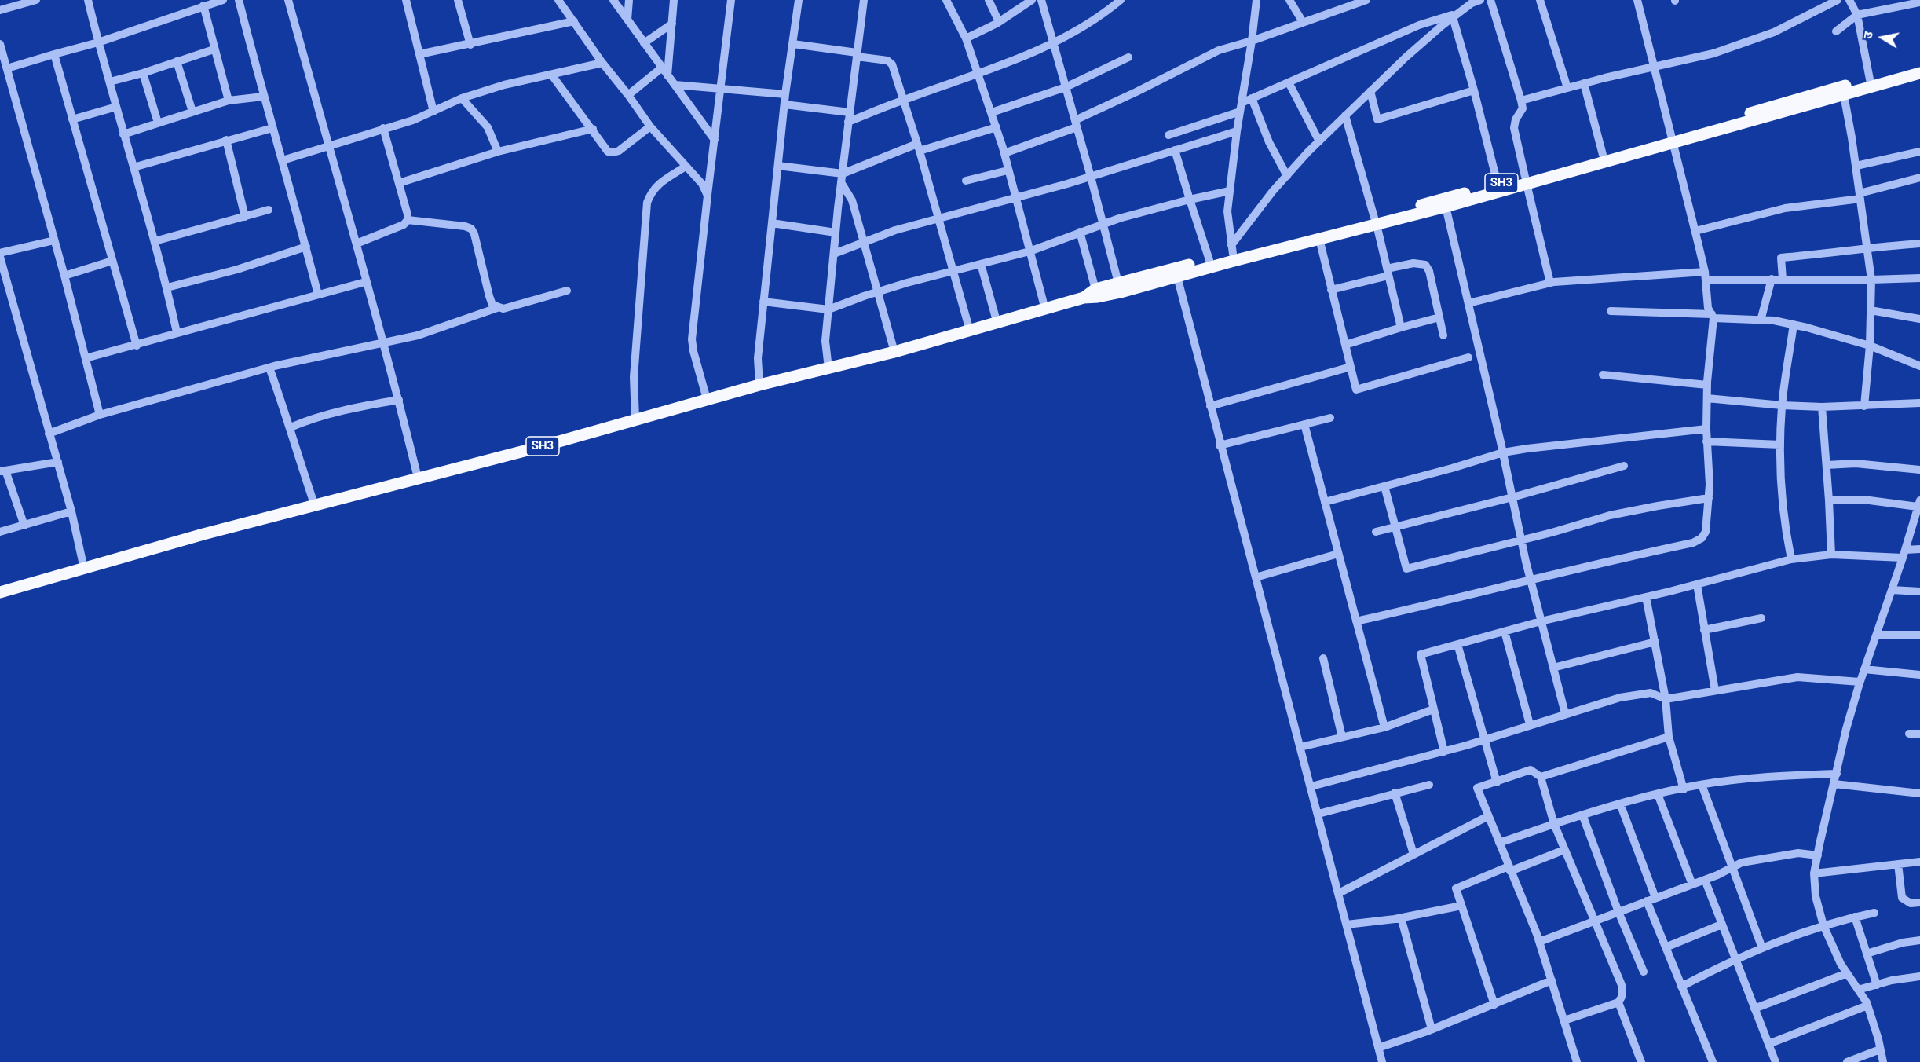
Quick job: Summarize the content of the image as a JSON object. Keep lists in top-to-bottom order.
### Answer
{
  "streets": {
    "main road": ["SH3"]
  },
  "north": "left"
}
